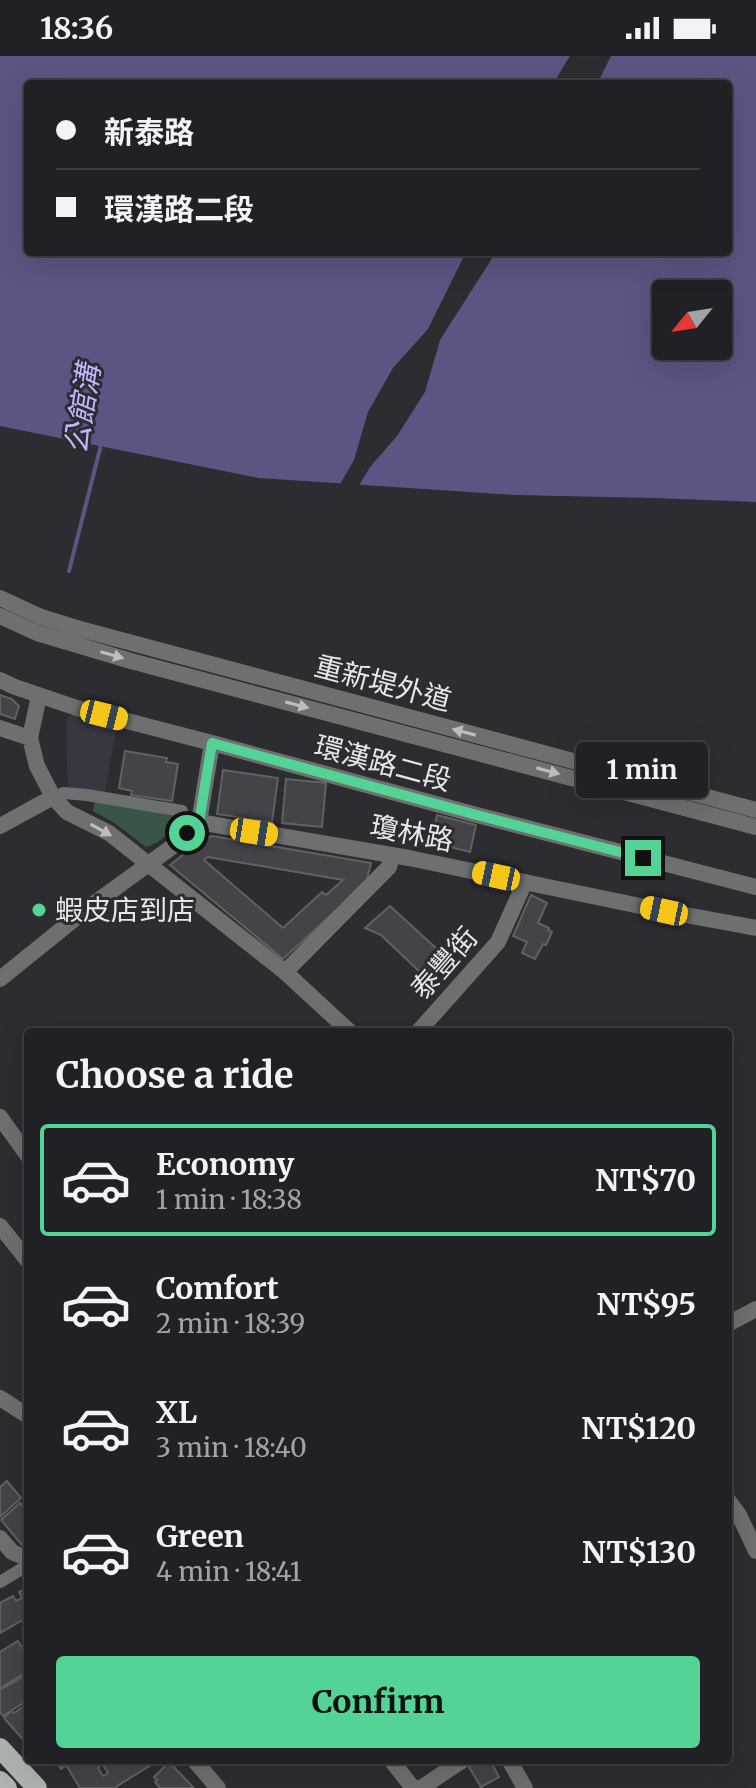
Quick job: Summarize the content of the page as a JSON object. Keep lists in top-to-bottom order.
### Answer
{
  "streets": {
    "street": [
      "重新堤外道",
      "環漢路二段",
      "瓊林路",
      "泰豐街"
    ]
  },
  "crossings": [
    ["瓊林路", "泰豐街"]
  ],
  "water": ["公館溝"],
  "places": ["蝦皮店到店"],
  "north": "bottom left",
  "page": {
    "status": "18:36",
    "banner": ["新泰路", "環漢路二段"],
    "bubble": "1 min",
    "heading": "Choose a ride",
    "list": [
      {
        "name": "Economy",
        "note": "1 min · 18:38",
        "value": "NT$70"
      },
      {
        "name": "Comfort",
        "note": "2 min · 18:39",
        "value": "NT$95"
      },
      {
        "name": "XL",
        "note": "3 min · 18:40",
        "value": "NT$120"
      },
      {
        "name": "Green",
        "note": "4 min · 18:41",
        "value": "NT$130"
      }
    ],
    "buttons": "Confirm"
  }
}
